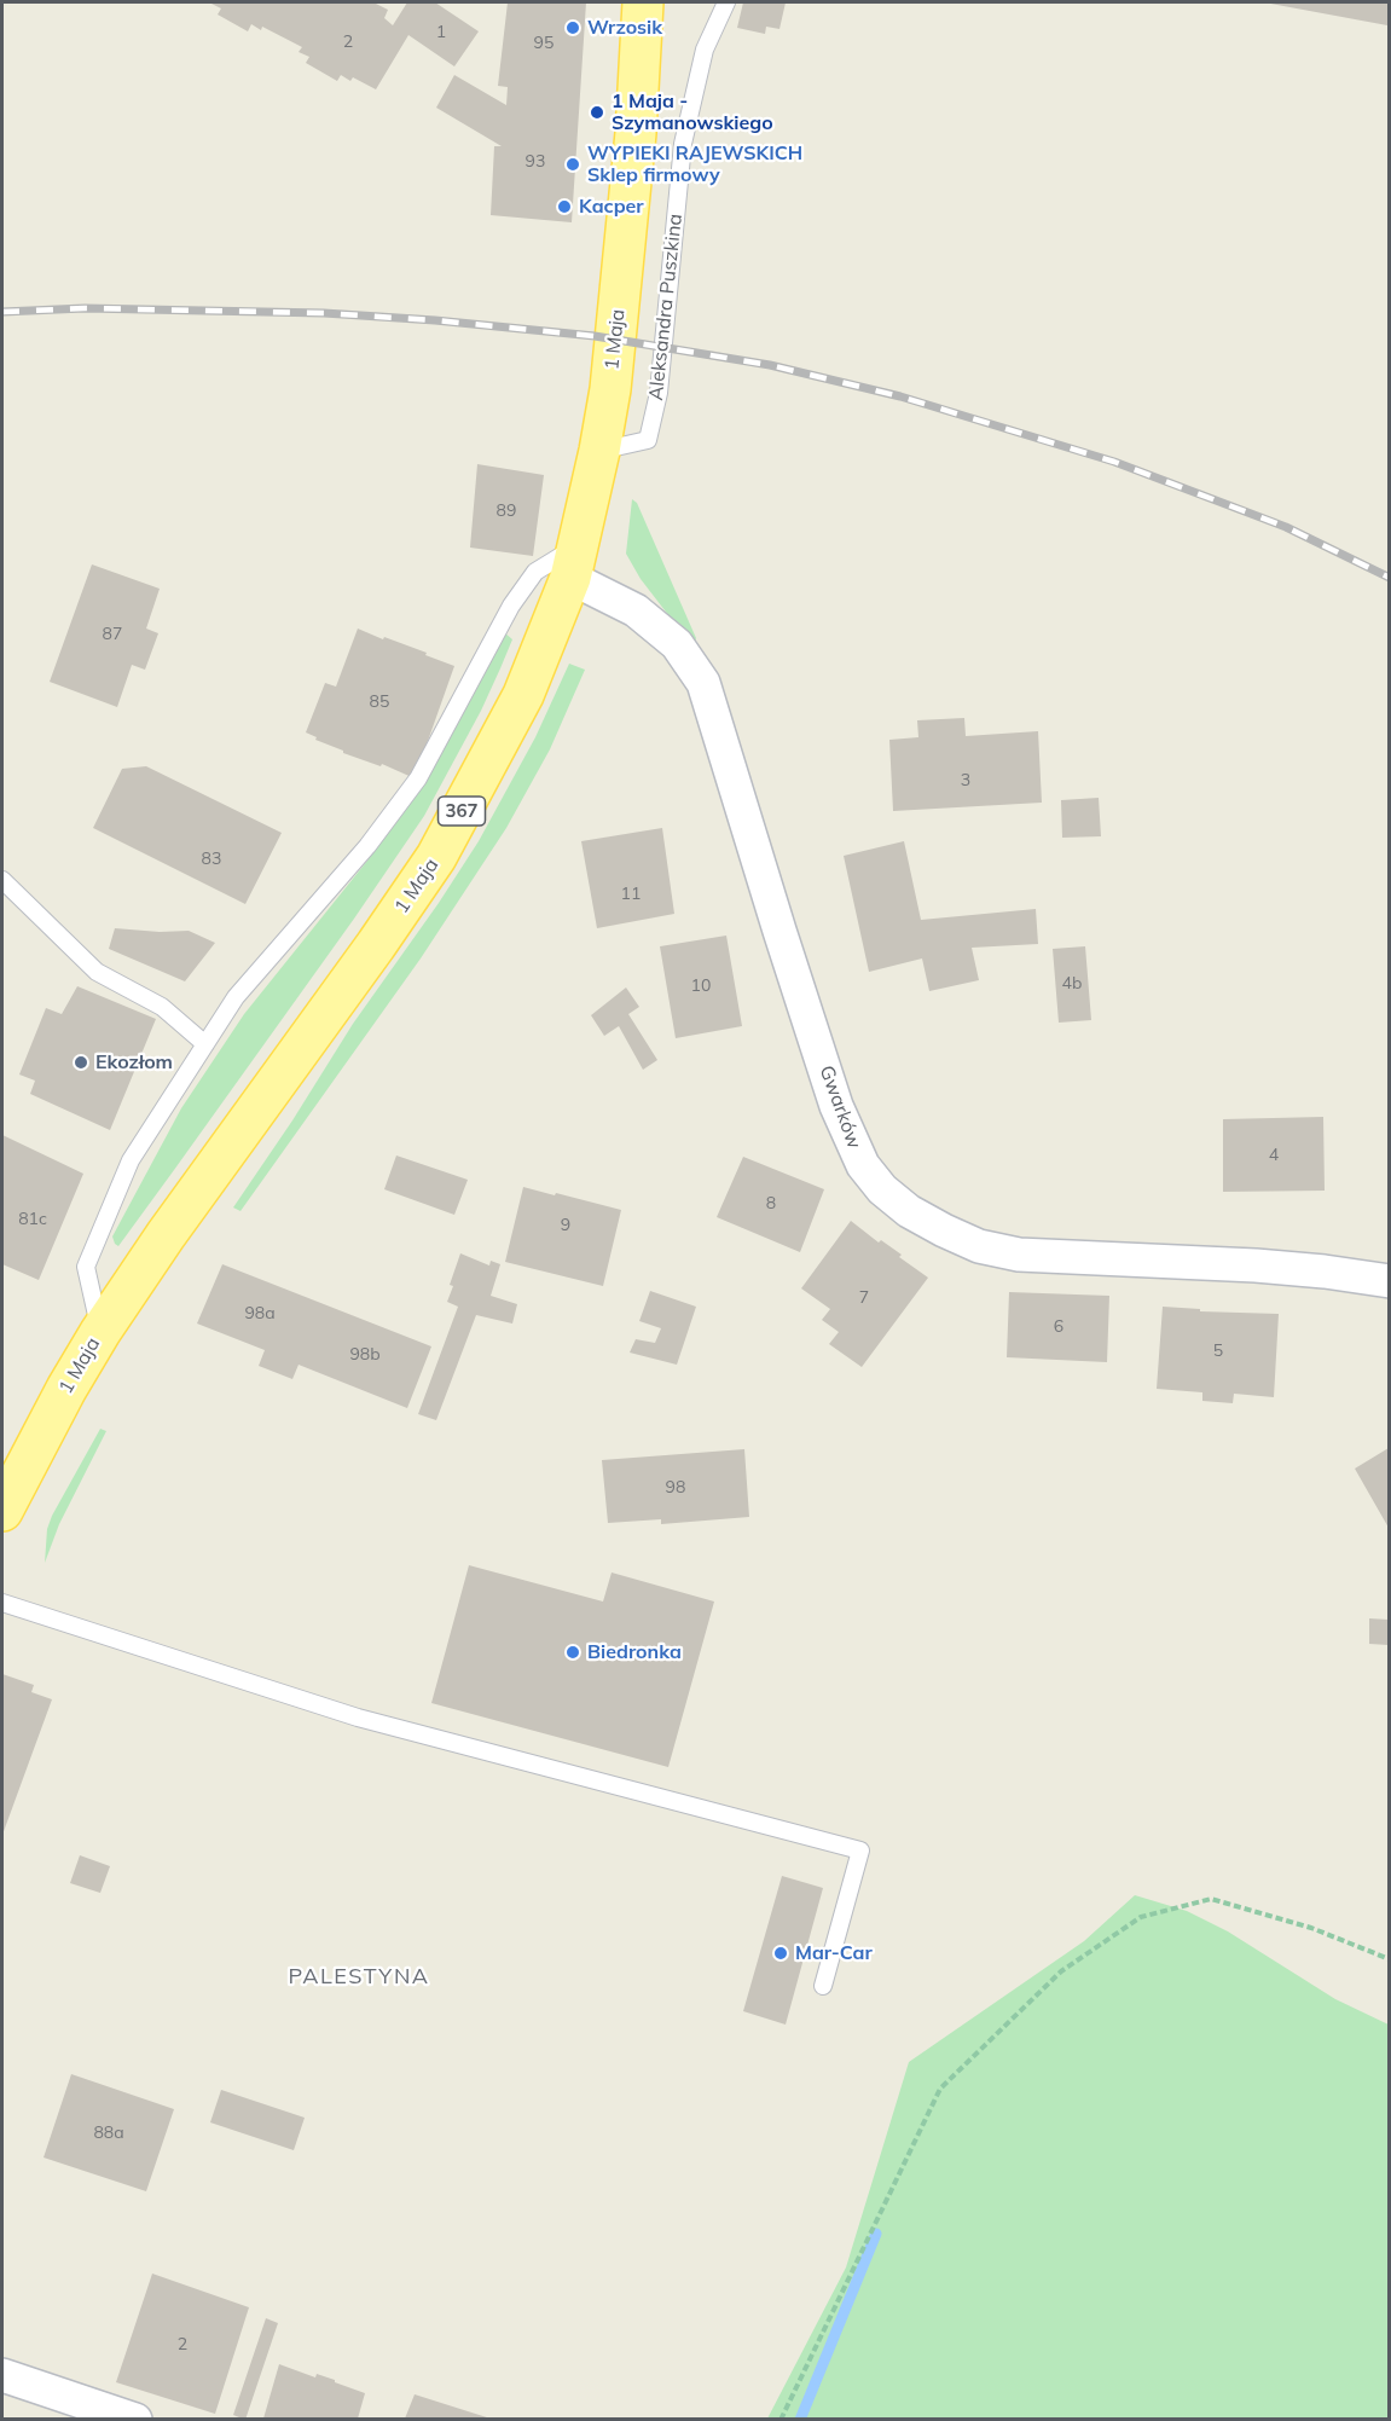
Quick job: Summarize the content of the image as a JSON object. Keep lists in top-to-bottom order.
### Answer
{
  "streets": {
    "main road": ["1 Maja", "367"],
    "street": ["Gwarków"],
    "lane": ["Aleksandra Puszkina"]
  },
  "crossings": [
    ["Aleksandra Puszkina", "1 Maja"],
    ["1 Maja", "Gwarków"]
  ],
  "districts": ["PALESTYNA"],
  "places": [
    "Wrzosik",
    "1 Maja - Szymanowskiego",
    "WYPIEKI RAJEWSKICH Sklep firmowy",
    "Kacper",
    "Ekozłom",
    "Biedronka",
    "Mar-Car"
  ],
  "house_numbers": [
    "1",
    "2",
    "95",
    "93",
    "89",
    "87",
    "85",
    "3",
    "83",
    "11",
    "4b",
    "10",
    "4",
    "8",
    "81c",
    "9",
    "7",
    "98a",
    "6",
    "5",
    "98b",
    "98",
    "88a",
    "2"
  ]
}
